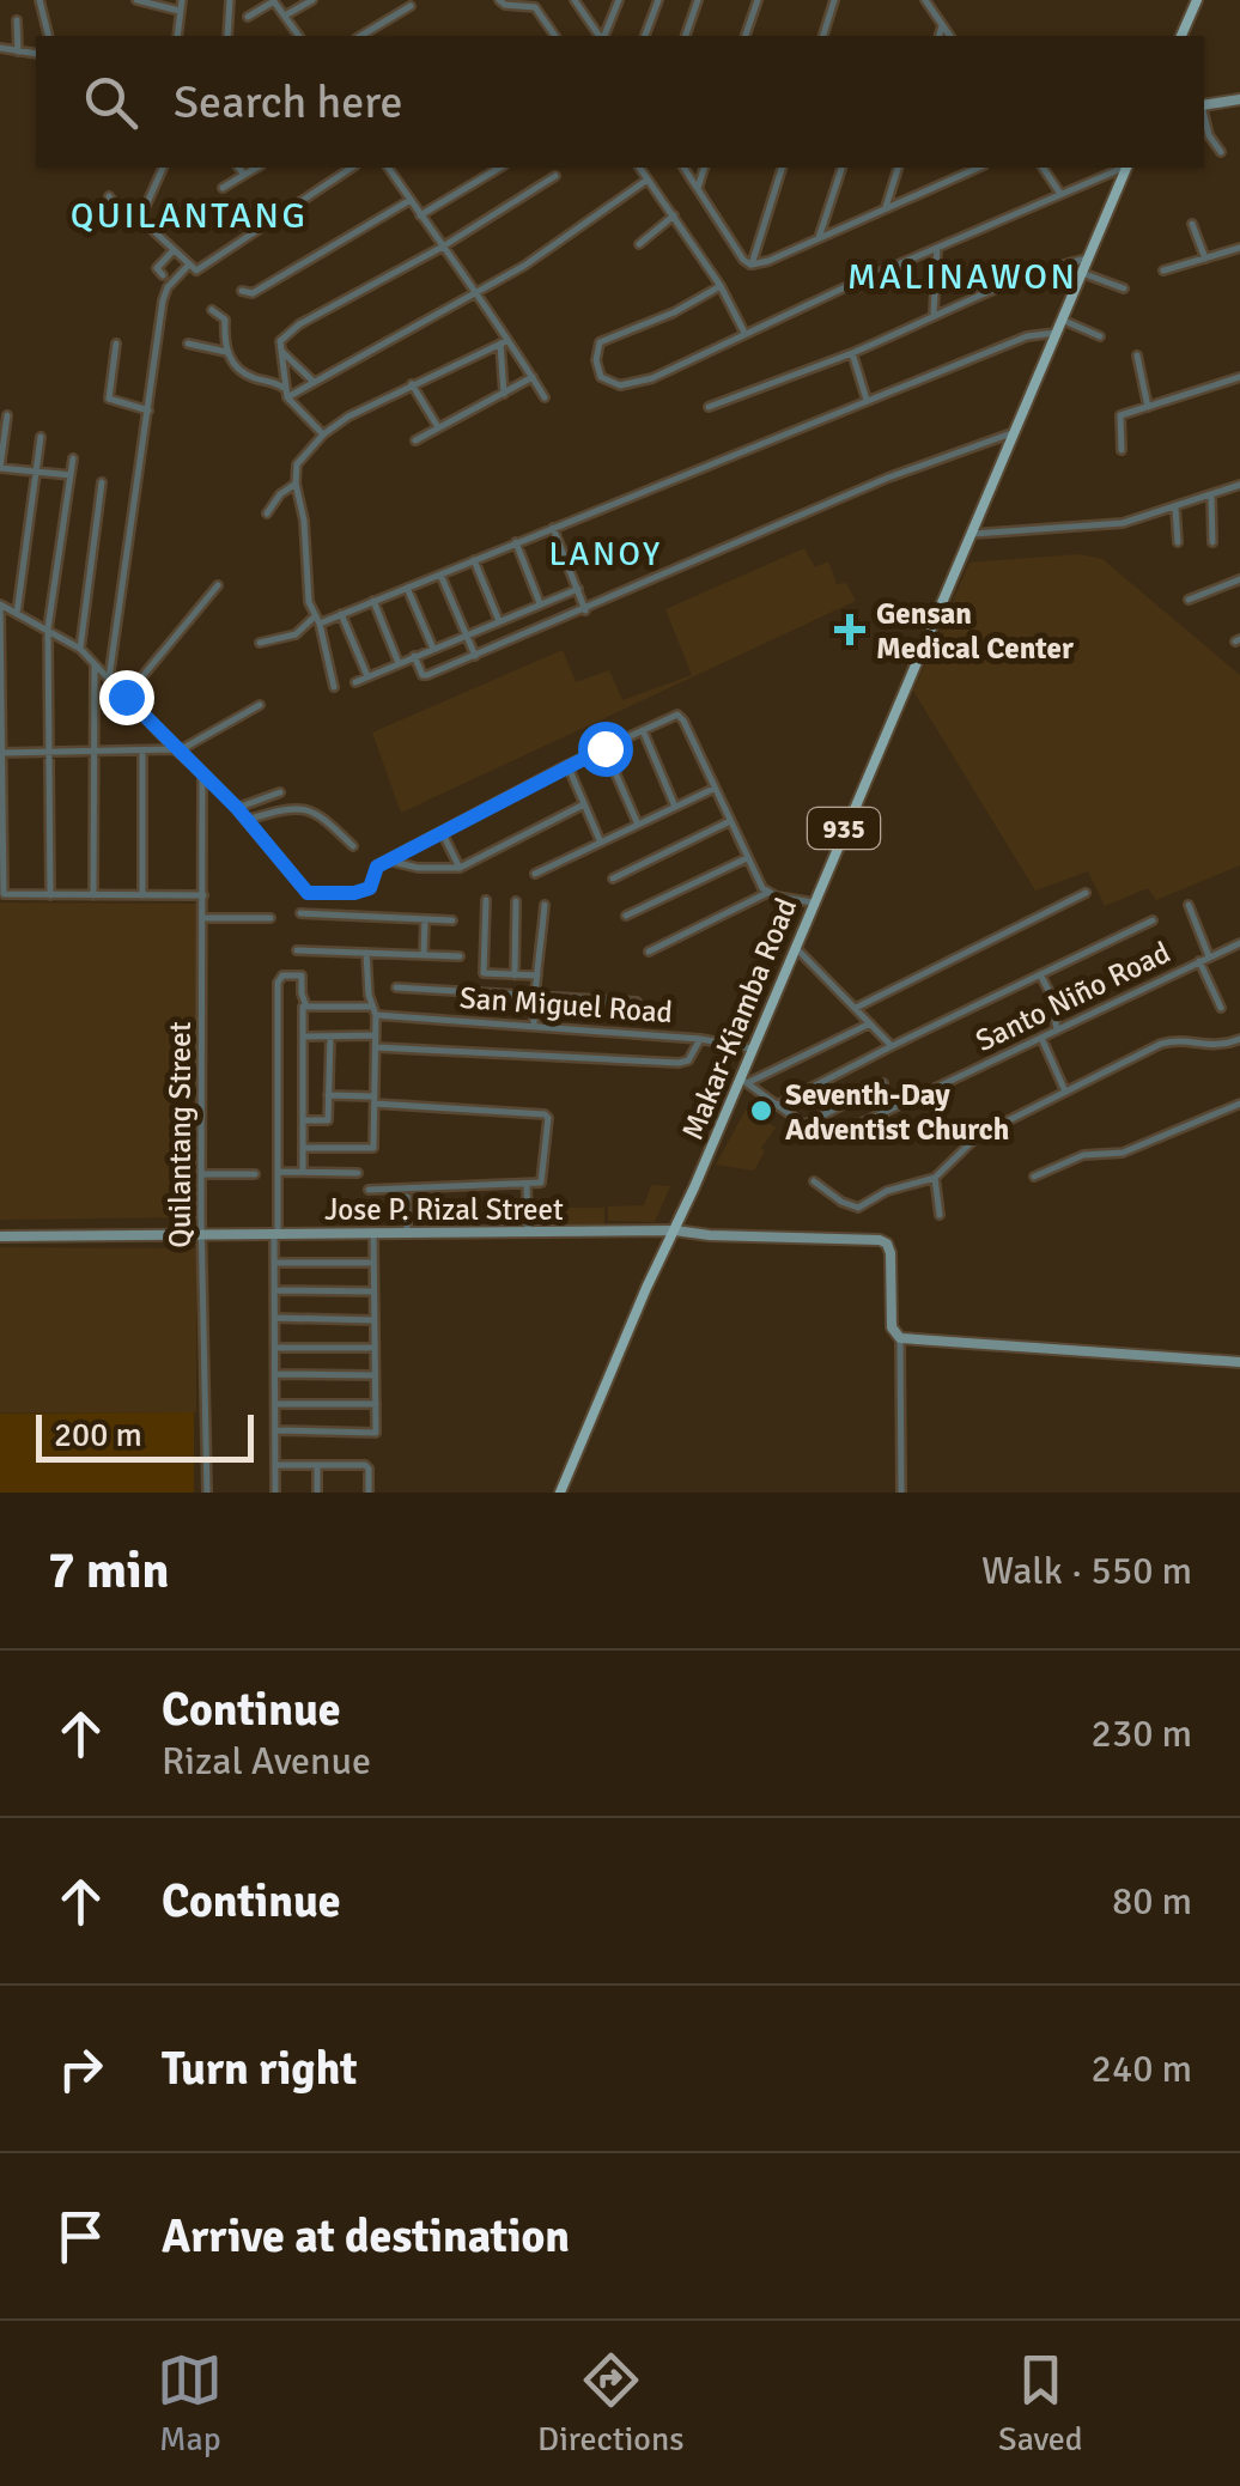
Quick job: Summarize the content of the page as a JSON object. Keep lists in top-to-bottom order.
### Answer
{
  "streets": {
    "main road": ["935", "Makar-Kiamba Road"],
    "street": [
      "Santo Niño Road",
      "San Miguel Road",
      "Quilantang Street",
      "Jose P. Rizal Street"
    ]
  },
  "crossings": [
    ["San Miguel Road", "Makar-Kiamba Road"],
    ["Makar-Kiamba Road", "Jose P. Rizal Street"],
    ["Quilantang Street", "Jose P. Rizal Street"]
  ],
  "districts": ["QUILANTANG", "MALINAWON", "LANOY"],
  "places": {
    "health": ["Gensan Medical Center"],
    "other": ["Seventh-Day Adventist Church"]
  },
  "scale_bar": "200 m",
  "page": {
    "search": "Search here",
    "scale": "200 m",
    "heading": ["7 min", "Walk · 550 m"],
    "list": [
      ["Continue", "Rizal Avenue", "230 m"],
      ["Continue", "80 m"],
      ["Turn right", "240 m"],
      "Arrive at destination"
    ],
    "nav": ["Map", "Directions", "Saved"]
  }
}
